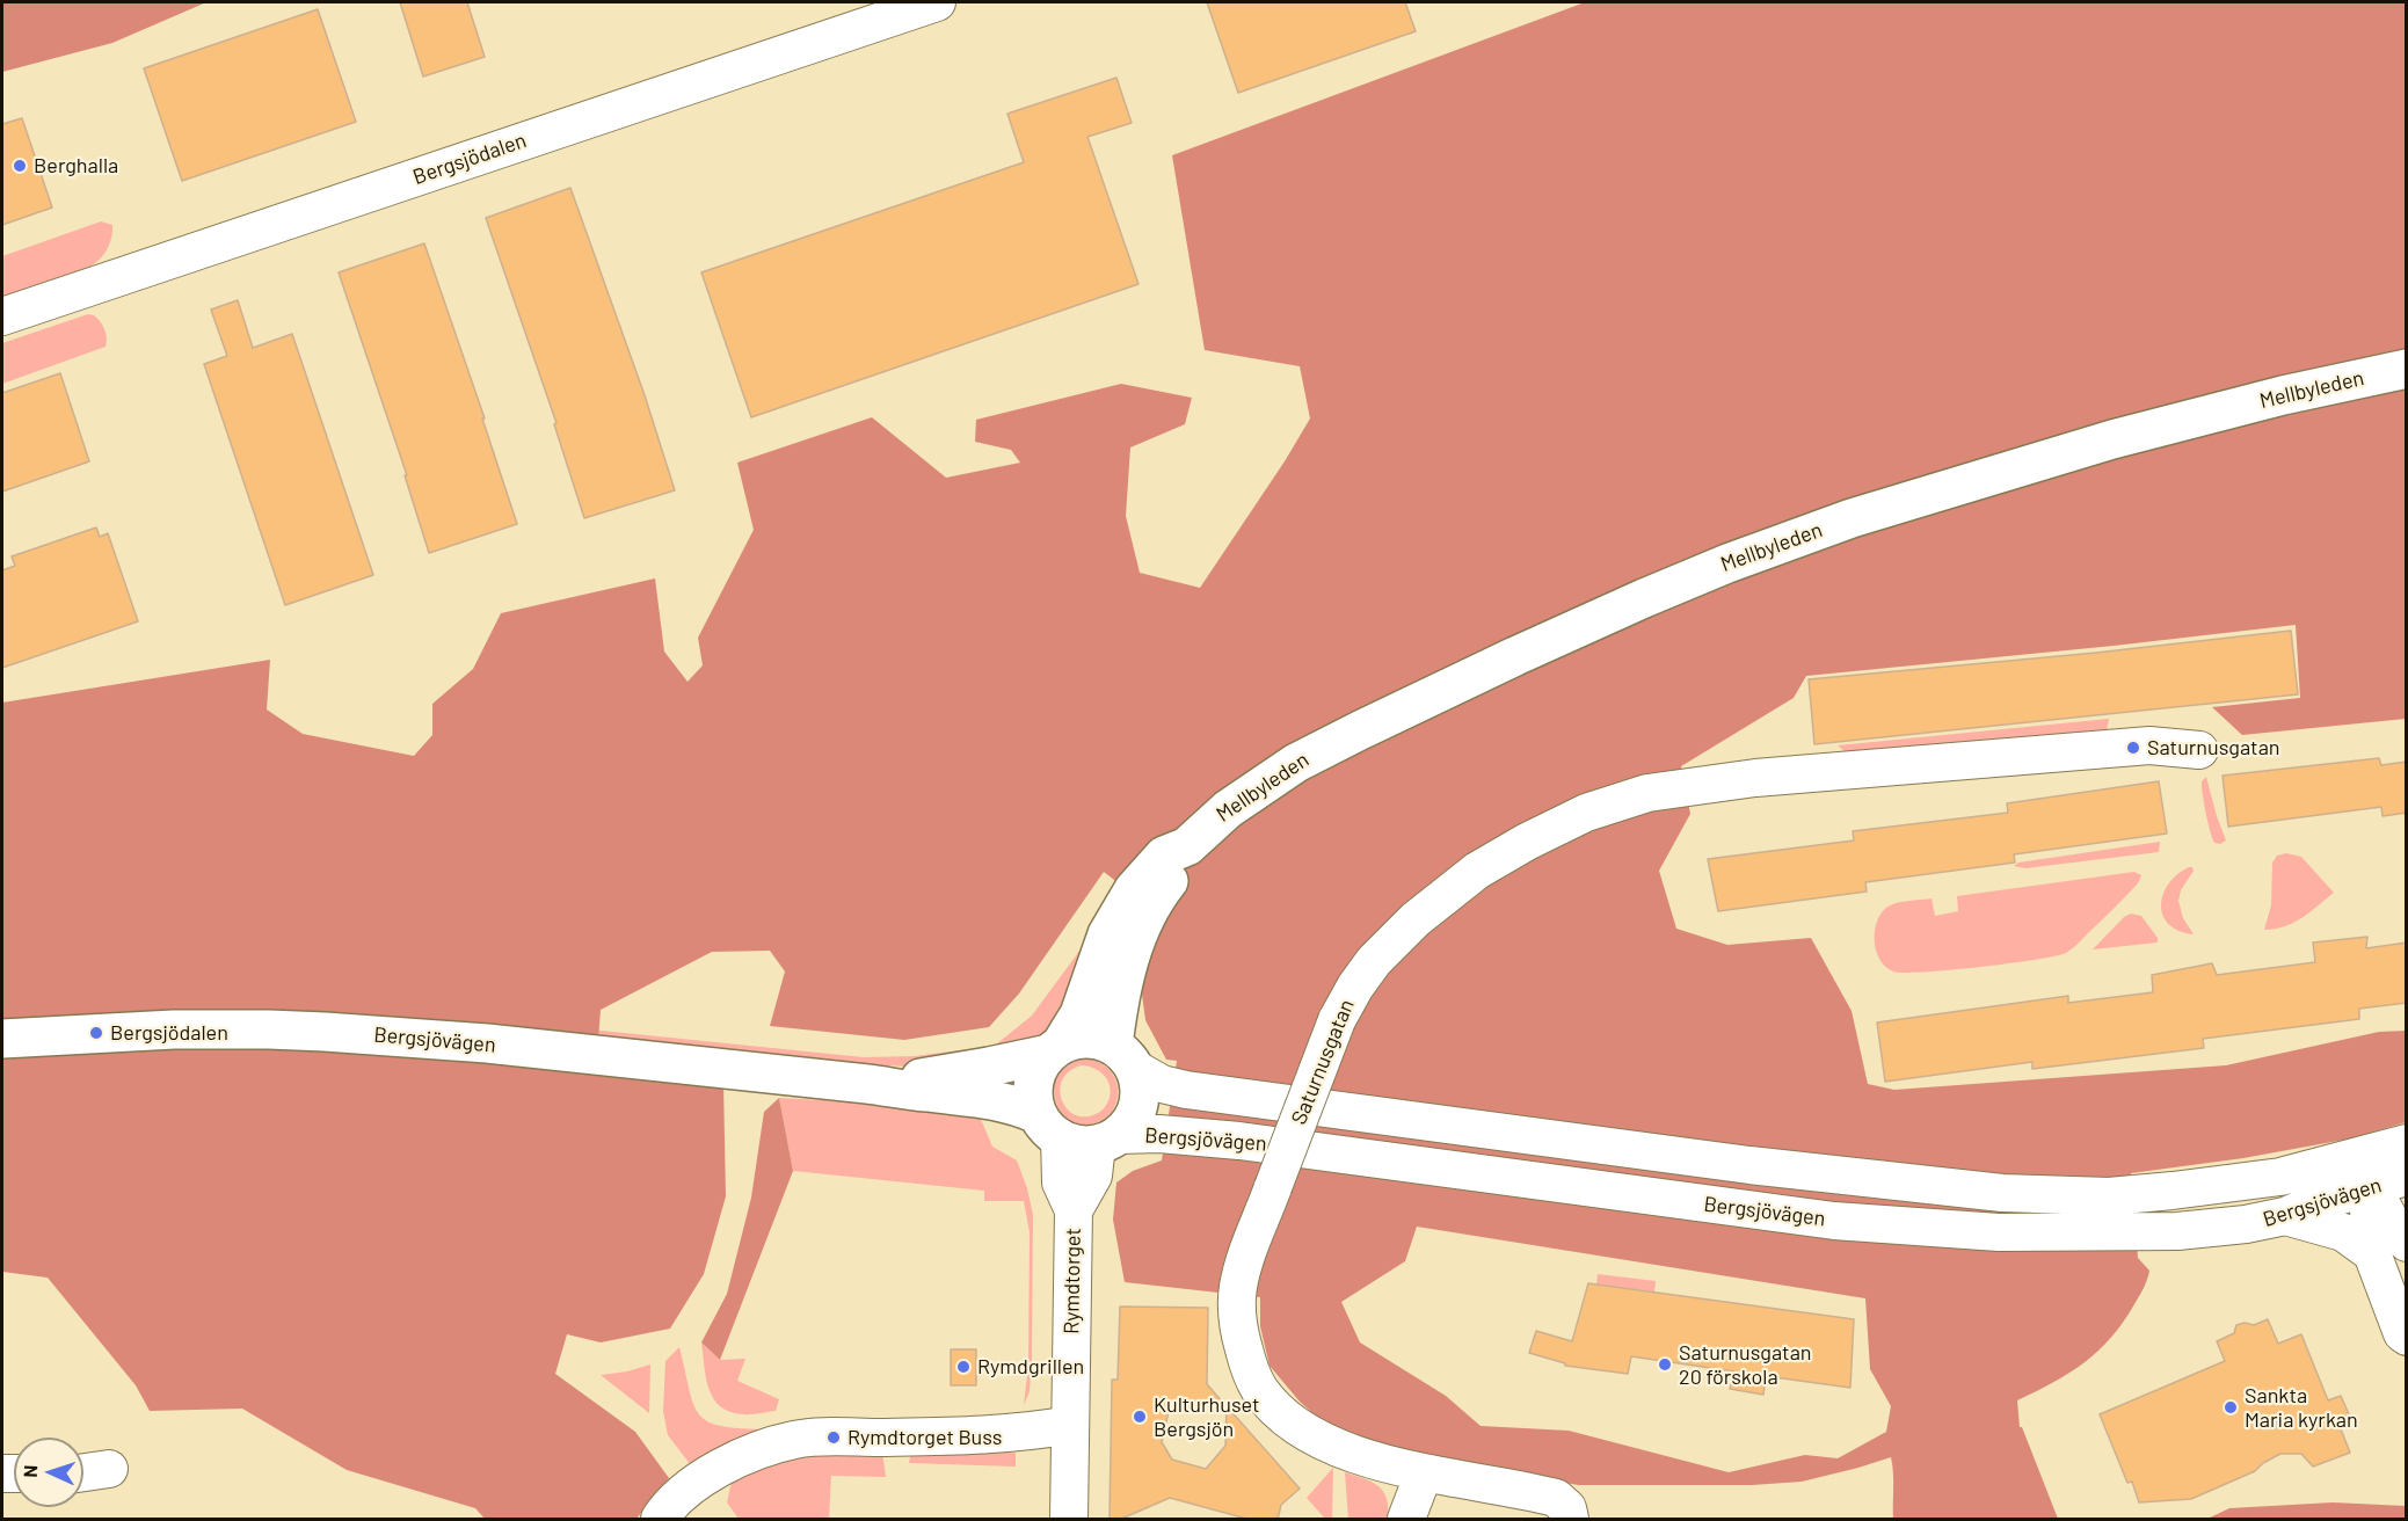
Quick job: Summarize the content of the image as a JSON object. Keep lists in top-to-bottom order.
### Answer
{
  "streets": {
    "main road": ["Mellbyleden", "Bergsjövägen"],
    "street": ["Bergsjödalen", "Saturnusgatan", "Rymdtorget"]
  },
  "crossings": [
    ["Mellbyleden", "Bergsjövägen"],
    ["Mellbyleden", "Rymdtorget"],
    ["Bergsjövägen", "Rymdtorget"]
  ],
  "places": [
    "Berghalla",
    "Saturnusgatan",
    "Bergsjödalen",
    "Saturnusgatan 20 förskola",
    "Rymdgrillen",
    "Sankta Maria kyrkan",
    "Kulturhuset Bergsjön",
    "Rymdtorget Buss"
  ],
  "north": "left"
}
